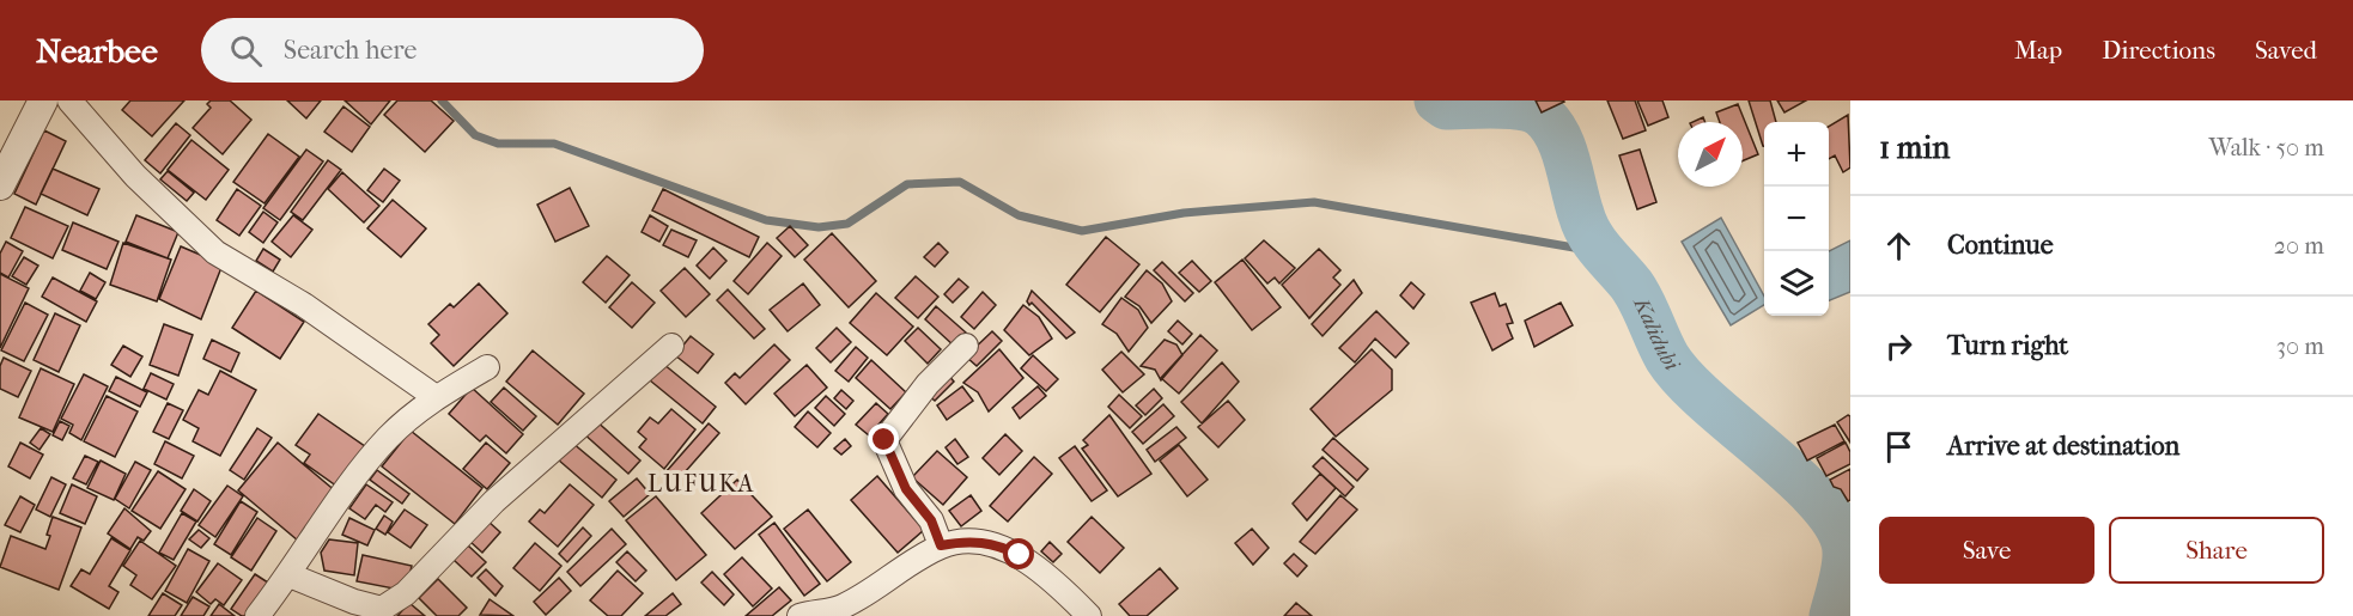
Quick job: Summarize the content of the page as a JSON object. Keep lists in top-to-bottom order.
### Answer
{
  "districts": ["LUFUKA"],
  "water": ["Kalidubi"],
  "north": "top right",
  "page": {
    "header": "Nearbee",
    "search": "Search here",
    "nav": ["Map", "Directions", "Saved"],
    "heading": ["1 min", "Walk · 50 m"],
    "map_buttons": ["+", "−"],
    "list": [
      ["Continue", "20 m"],
      ["Turn right", "30 m"],
      "Arrive at destination"
    ],
    "buttons": ["Save", "Share"]
  }
}
